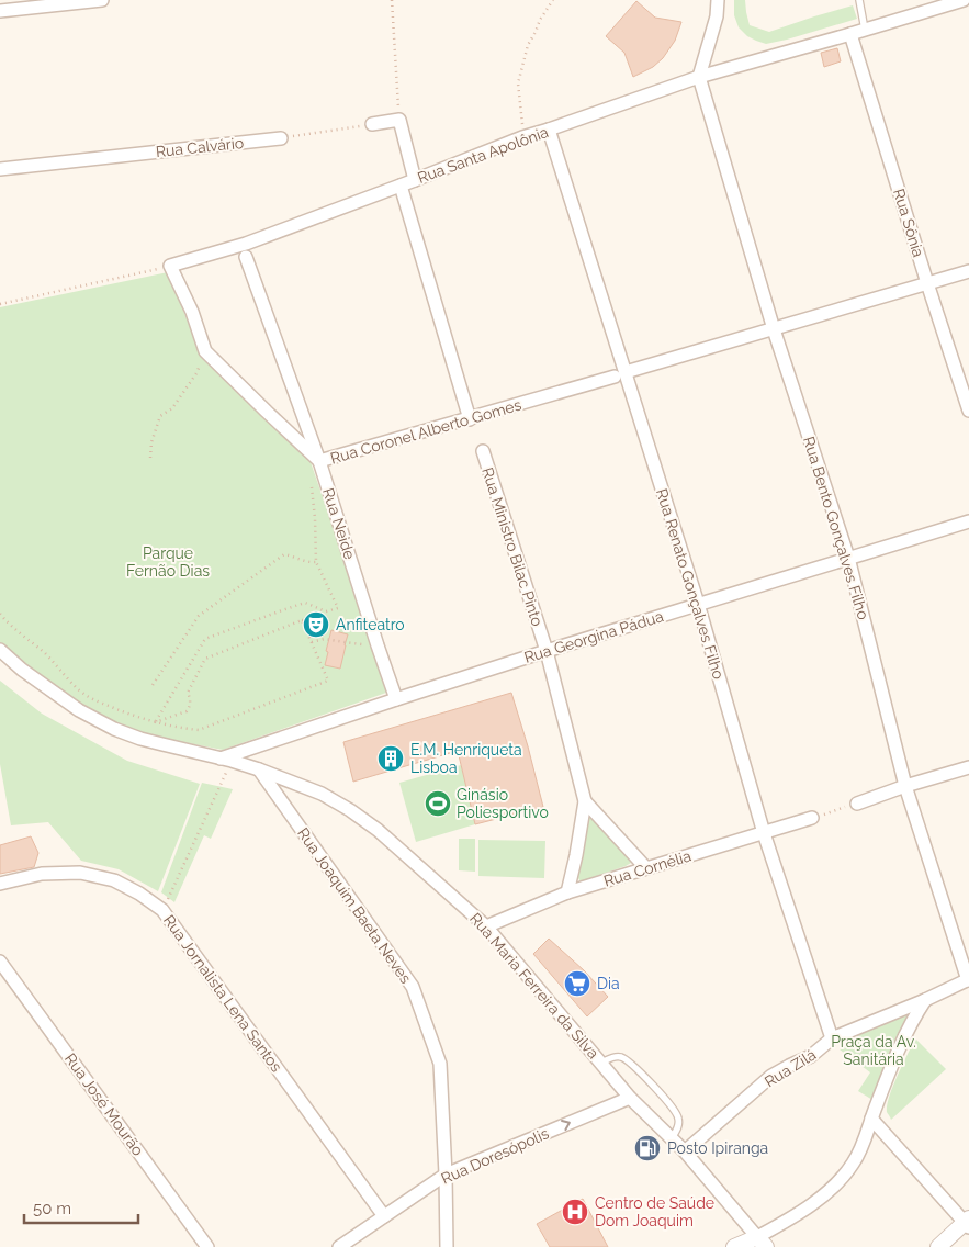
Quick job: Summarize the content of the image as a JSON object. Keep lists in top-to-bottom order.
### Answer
{
  "streets": {
    "street": [
      "Rua Calvário",
      "Rua Santa Apolônia",
      "Rua Sônia",
      "Rua Coronel Alberto Gomes",
      "Rua Neide",
      "Rua Bento Gonçalves Filho",
      "Rua Ministro Bilac Pinto",
      "Rua Renato Gonçalves Filho",
      "Rua Georgina Pádua",
      "Rua Cornélia",
      "Rua Joaquim Baeta Neves",
      "Rua Maria Ferreira da Silva",
      "Rua Jornalista Lena Santos",
      "Rua Zilá",
      "Rua José Mourão",
      "Rua Doresópolis"
    ]
  },
  "crossings": [
    ["Rua Santa Apolônia", "Rua Sônia"],
    ["Rua Santa Apolônia", "Rua Coronel Alberto Gomes"],
    ["Rua Santa Apolônia", "Rua Bento Gonçalves Filho"],
    ["Rua Santa Apolônia", "Rua Renato Gonçalves Filho"],
    ["Rua Sônia", "Rua Coronel Alberto Gomes"],
    ["Rua Coronel Alberto Gomes", "Rua Neide"],
    ["Rua Coronel Alberto Gomes", "Rua Bento Gonçalves Filho"],
    ["Rua Coronel Alberto Gomes", "Rua Renato Gonçalves Filho"],
    ["Rua Neide", "Rua Georgina Pádua"],
    ["Rua Bento Gonçalves Filho", "Rua Georgina Pádua"],
    ["Rua Bento Gonçalves Filho", "Rua Zilá"],
    ["Rua Ministro Bilac Pinto", "Rua Georgina Pádua"],
    ["Rua Ministro Bilac Pinto", "Rua Cornélia"],
    ["Rua Renato Gonçalves Filho", "Rua Georgina Pádua"],
    ["Rua Renato Gonçalves Filho", "Rua Cornélia"],
    ["Rua Renato Gonçalves Filho", "Rua Zilá"],
    ["Rua Georgina Pádua", "Rua Maria Ferreira da Silva"],
    ["Rua Cornélia", "Rua Maria Ferreira da Silva"],
    ["Rua Joaquim Baeta Neves", "Rua Maria Ferreira da Silva"],
    ["Rua Joaquim Baeta Neves", "Rua Doresópolis"],
    ["Rua Maria Ferreira da Silva", "Rua Zilá"],
    ["Rua Maria Ferreira da Silva", "Rua Doresópolis"],
    ["Rua Jornalista Lena Santos", "Rua Doresópolis"]
  ],
  "one_way": ["Rua Doresópolis"],
  "parks": ["Parque Fernão Dias", "Praça da Av. Sanitária"],
  "places": {
    "theatre": ["Anfiteatro"],
    "building": ["E.M. Henriqueta Lisboa"],
    "sports": ["Ginásio Poliesportivo"],
    "supermarket": ["Dia"],
    "fuel station": ["Posto Ipiranga"],
    "hospital": ["Centro de Saúde Dom Joaquim"]
  },
  "scale_bar": "50 m"
}
